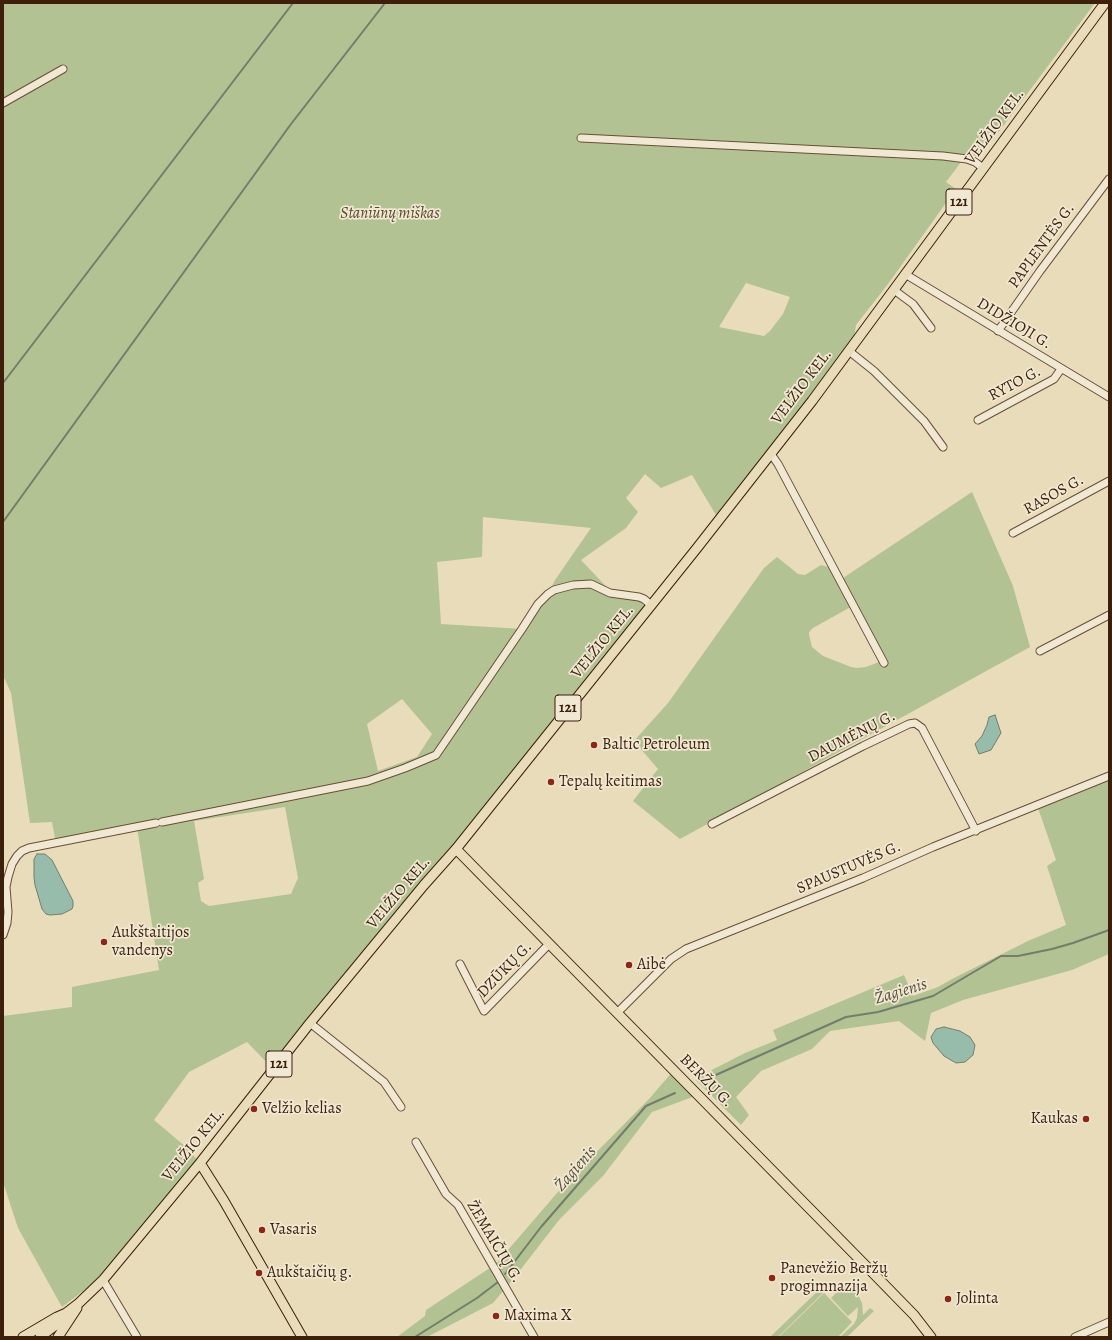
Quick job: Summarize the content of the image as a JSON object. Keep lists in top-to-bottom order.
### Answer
{
  "streets": {
    "main road": ["VELŽIO KEL.", "121", "BERŽŲ G."],
    "street": [
      "PAPLENTĖS G.",
      "DIDŽIOJI G.",
      "RYTO G.",
      "RASOS G.",
      "DAUMĖNŲ G.",
      "SPAUSTUVĖS G.",
      "DZŪKŲ G.",
      "ŽEMAIČIŲ G."
    ]
  },
  "crossings": [
    ["VELŽIO KEL.", "121"],
    ["VELŽIO KEL.", "DIDŽIOJI G."],
    ["VELŽIO KEL.", "BERŽŲ G."],
    ["PAPLENTĖS G.", "DIDŽIOJI G."],
    ["DIDŽIOJI G.", "RYTO G."],
    ["DAUMĖNŲ G.", "SPAUSTUVĖS G."],
    ["SPAUSTUVĖS G.", "BERŽŲ G."],
    ["DZŪKŲ G.", "BERŽŲ G."]
  ],
  "water": ["Žagienis"],
  "parks": ["Staniūnų miškas"],
  "places": [
    "Baltic Petroleum",
    "Tepalų keitimas",
    "Aukštaitijos vandenys",
    "Aibė",
    "Velžio kelias",
    "Kaukas",
    "Vasaris",
    "Aukštaičių g.",
    "Panevėžio Beržų progimnazija",
    "Jolinta",
    "Maxima X"
  ]
}
